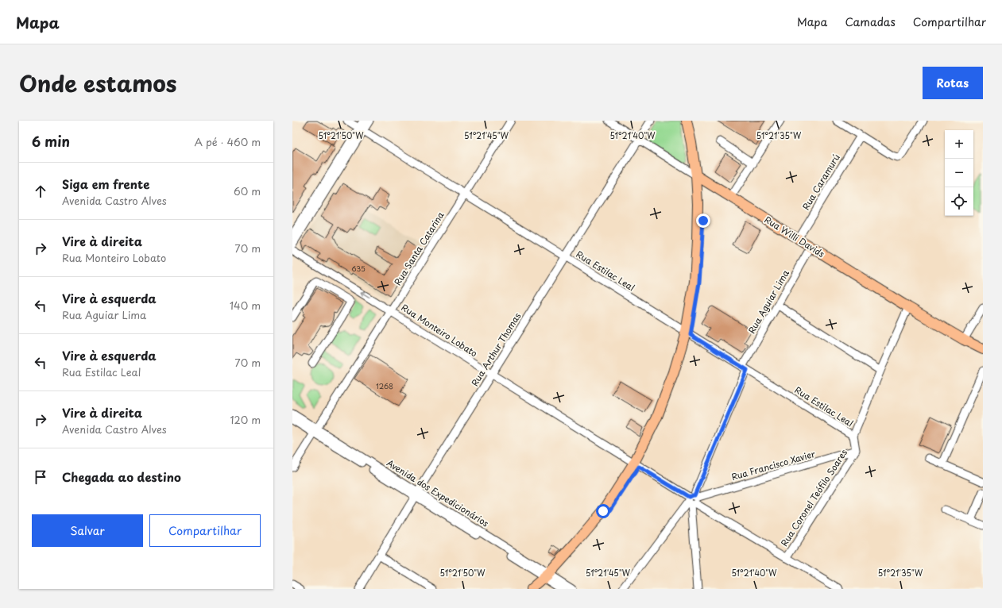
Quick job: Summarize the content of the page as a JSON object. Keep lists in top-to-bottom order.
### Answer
{
  "streets": {
    "main road": ["Rua Willi Davids"],
    "street": [
      "Rua Caramurú",
      "Rua Santa Catarina",
      "Rua Estilac Leal",
      "Rua Aguiar Lima",
      "Rua Monteiro Lobato",
      "Rua Arthur Thomas",
      "Rua Francisco Xavier",
      "Avenida dos Expedicionários",
      "Rua Coronel Teófilo Soares"
    ]
  },
  "crossings": [
    ["Rua Caramurú", "Rua Willi Davids"],
    ["Rua Willi Davids", "Rua Aguiar Lima"],
    ["Rua Willi Davids", "Rua Arthur Thomas"],
    ["Rua Santa Catarina", "Rua Estilac Leal"],
    ["Rua Santa Catarina", "Rua Monteiro Lobato"],
    ["Rua Santa Catarina", "Avenida dos Expedicionários"],
    ["Rua Estilac Leal", "Rua Aguiar Lima"],
    ["Rua Estilac Leal", "Rua Arthur Thomas"],
    ["Rua Estilac Leal", "Rua Coronel Teófilo Soares"],
    ["Rua Aguiar Lima", "Rua Monteiro Lobato"],
    ["Rua Aguiar Lima", "Rua Francisco Xavier"],
    ["Rua Monteiro Lobato", "Rua Arthur Thomas"],
    ["Rua Monteiro Lobato", "Rua Francisco Xavier"],
    ["Rua Monteiro Lobato", "Rua Coronel Teófilo Soares"],
    ["Rua Arthur Thomas", "Avenida dos Expedicionários"],
    ["Rua Francisco Xavier", "Rua Coronel Teófilo Soares"]
  ],
  "house_numbers": ["635", "1268"],
  "page": {
    "header": "Mapa",
    "nav": ["Mapa", "Camadas", "Compartilhar"],
    "title": "Onde estamos",
    "buttons": [
      "Rotas",
      ["Salvar", "Compartilhar"]
    ],
    "heading": ["6 min", "A pé · 460 m"],
    "map_buttons": ["+", "−"],
    "list": [
      ["Siga em frente", "Avenida Castro Alves", "60 m"],
      ["Vire à direita", "Rua Monteiro Lobato", "70 m"],
      ["Vire à esquerda", "Rua Aguiar Lima", "140 m"],
      ["Vire à esquerda", "Rua Estilac Leal", "70 m"],
      ["Vire à direita", "Avenida Castro Alves", "120 m"],
      "Chegada ao destino"
    ]
  },
  "coordinates": [
    "51°21'50\"W",
    "51°21'45\"W",
    "51°21'40\"W",
    "51°21'35\"W"
  ]
}
